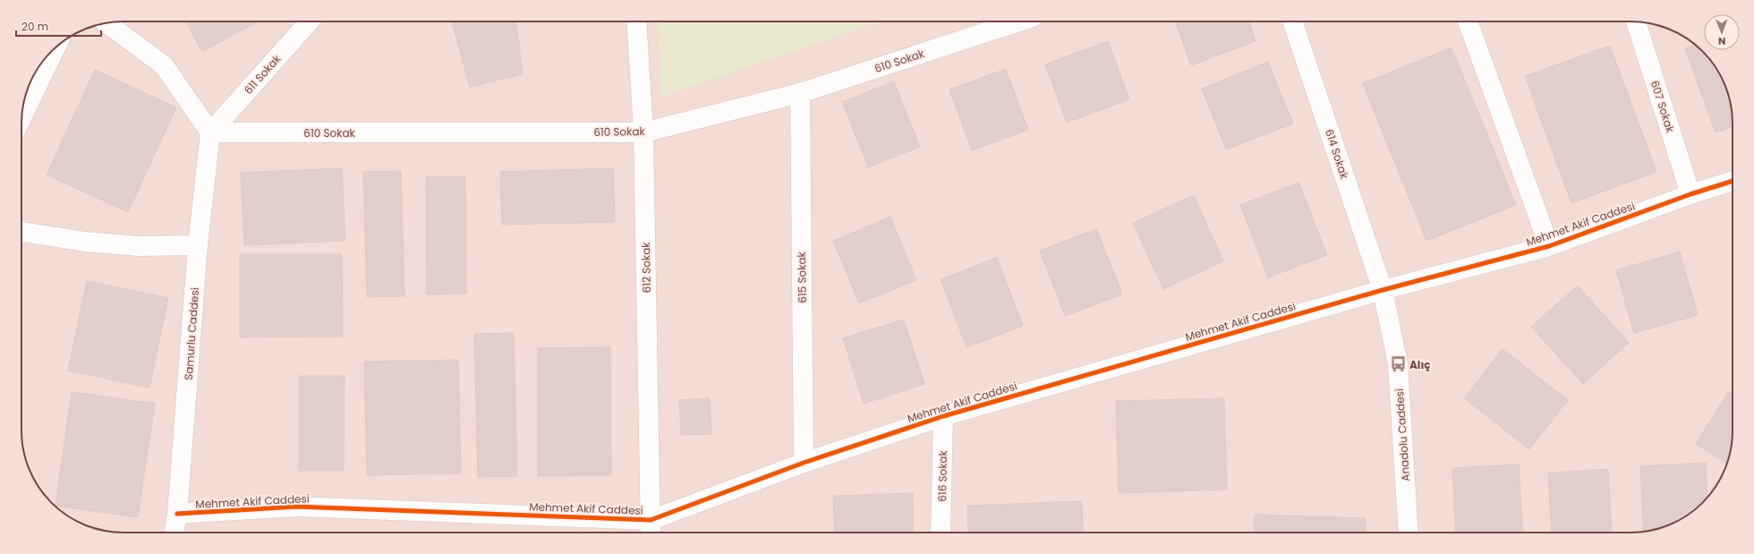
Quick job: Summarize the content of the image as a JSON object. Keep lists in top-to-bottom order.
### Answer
{
  "streets": {
    "street": [
      "610 Sokak",
      "611 Sokak",
      "607 Sokak",
      "614 Sokak",
      "Mehmet Akif Caddesi",
      "612 Sokak",
      "615 Sokak",
      "Samurlu Caddesi",
      "Anadolu Caddesi",
      "616 Sokak"
    ]
  },
  "crossings": [
    ["610 Sokak", "611 Sokak"],
    ["610 Sokak", "612 Sokak"],
    ["610 Sokak", "615 Sokak"],
    ["610 Sokak", "Samurlu Caddesi"],
    ["611 Sokak", "Samurlu Caddesi"],
    ["607 Sokak", "Mehmet Akif Caddesi"],
    ["614 Sokak", "Mehmet Akif Caddesi"],
    ["614 Sokak", "Anadolu Caddesi"],
    ["Mehmet Akif Caddesi", "612 Sokak"],
    ["Mehmet Akif Caddesi", "615 Sokak"],
    ["Mehmet Akif Caddesi", "Samurlu Caddesi"],
    ["Mehmet Akif Caddesi", "Anadolu Caddesi"],
    ["Mehmet Akif Caddesi", "616 Sokak"]
  ],
  "places": {
    "bus stop": ["Alıç"]
  },
  "scale_bar": "20 m",
  "north": "bottom"
}
